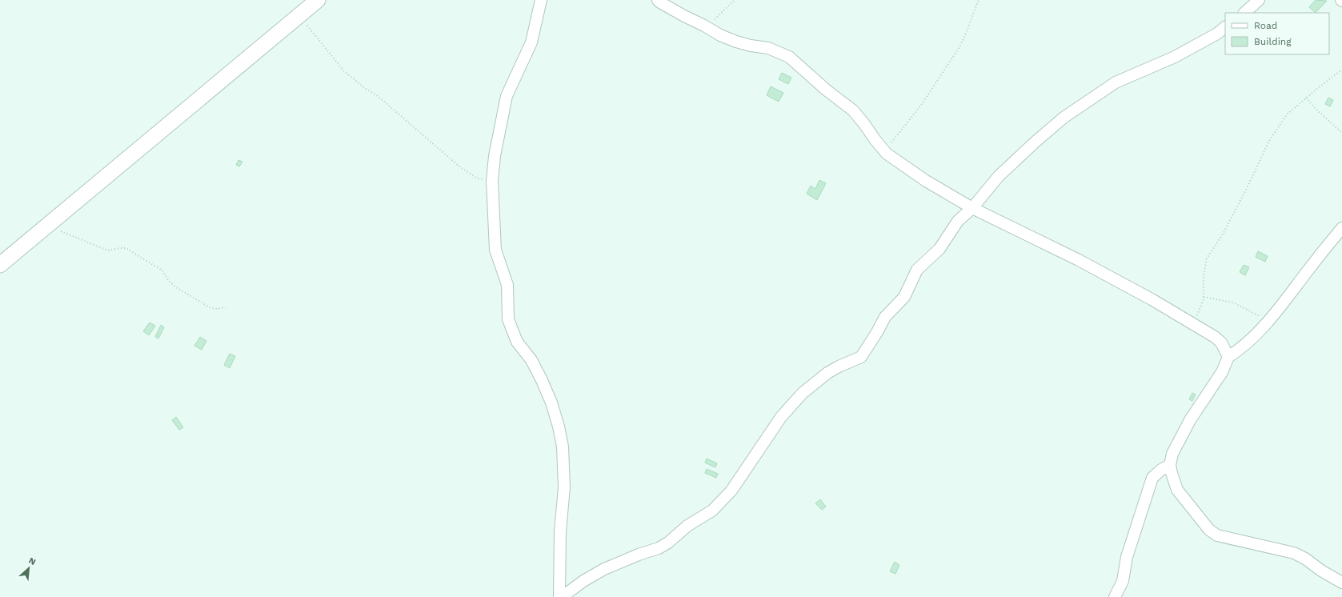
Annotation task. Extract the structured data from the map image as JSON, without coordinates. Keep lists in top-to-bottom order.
{
  "legend": ["Road", "Building"],
  "north": "top right"
}
